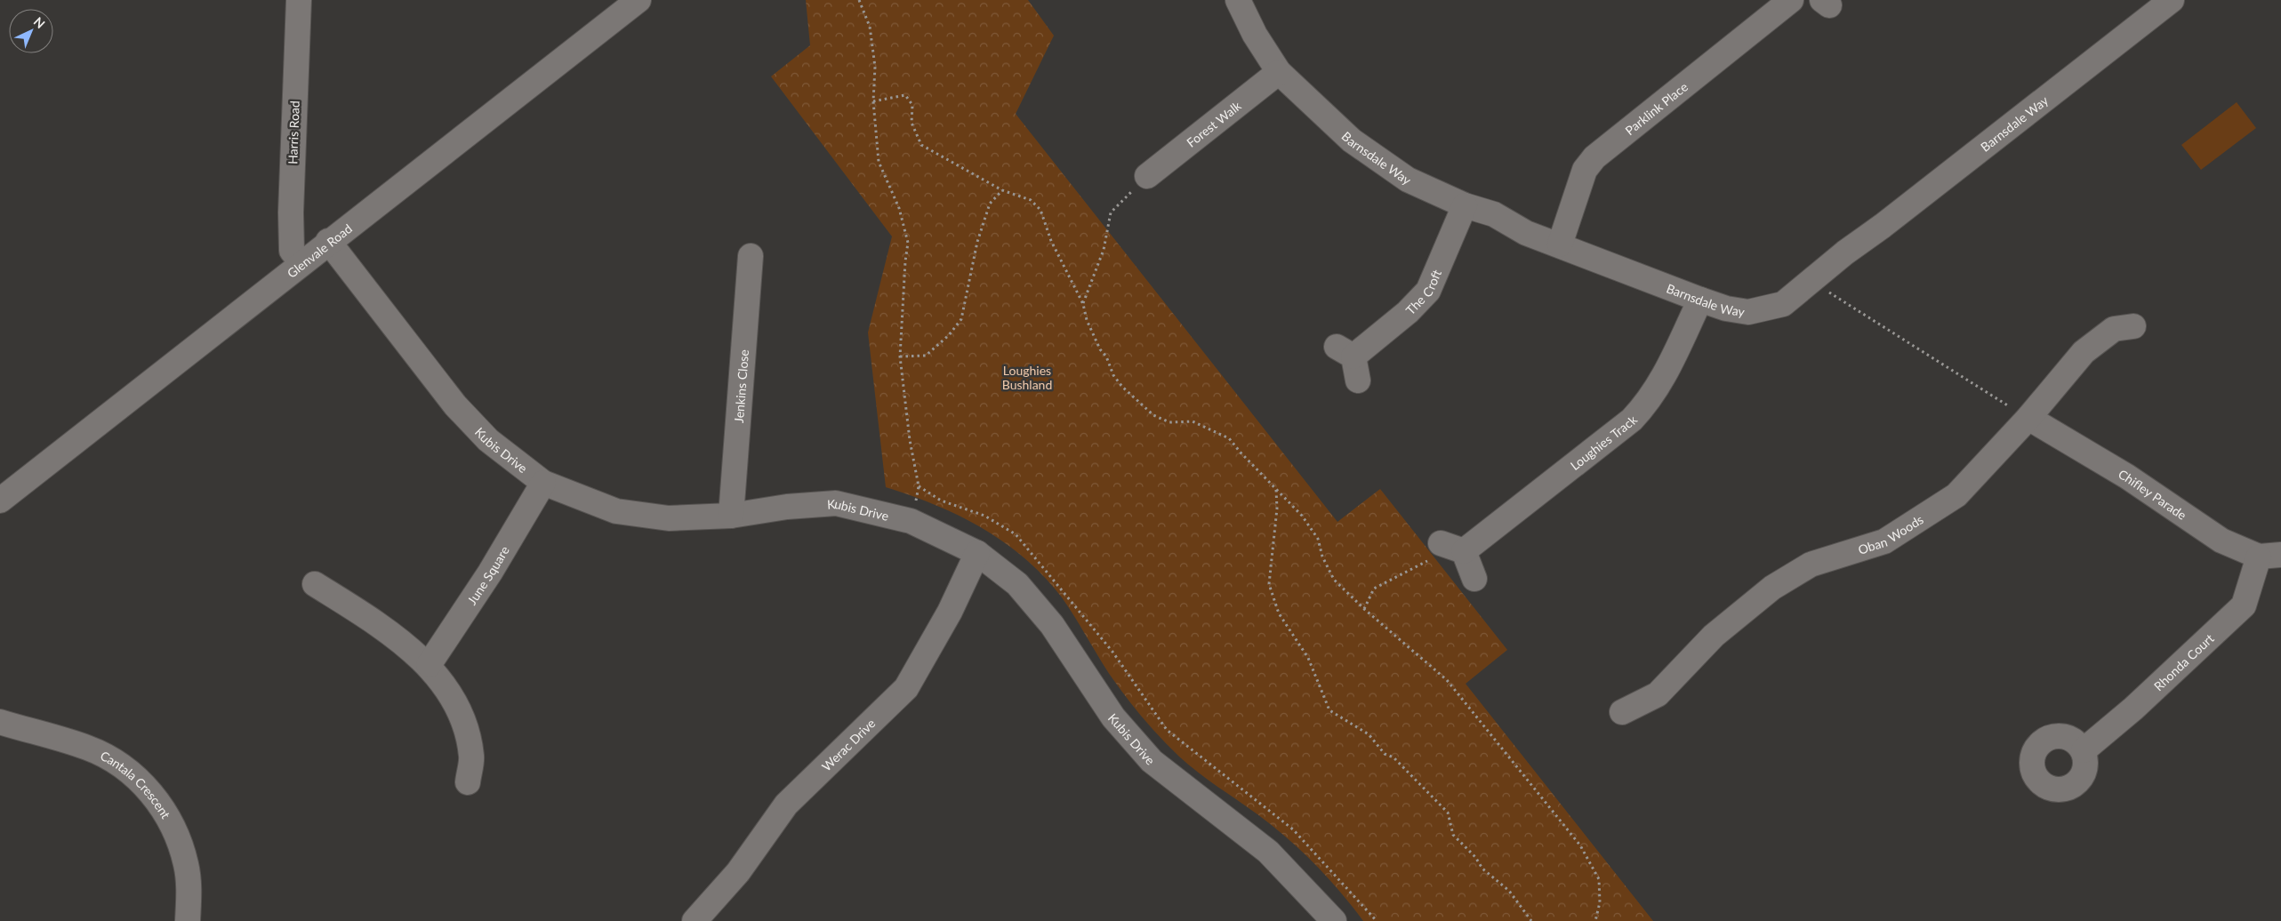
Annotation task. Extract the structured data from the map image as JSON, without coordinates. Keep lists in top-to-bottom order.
{
  "streets": {
    "street": [
      "Parklink Place",
      "Forest Walk",
      "Barnsdale Way",
      "Harris Road",
      "Glenvale Road",
      "The Croft",
      "Jenkins Close",
      "Loughies Track",
      "Kubis Drive",
      "Chifley Parade",
      "Oban Woods",
      "June Square",
      "Rhonda Court",
      "Werac Drive",
      "Cantala Crescent"
    ]
  },
  "crossings": [
    ["Parklink Place", "Barnsdale Way"],
    ["Forest Walk", "Barnsdale Way"],
    ["Barnsdale Way", "The Croft"],
    ["Barnsdale Way", "Loughies Track"],
    ["Harris Road", "Glenvale Road"],
    ["Glenvale Road", "Kubis Drive"],
    ["Jenkins Close", "Kubis Drive"],
    ["Kubis Drive", "June Square"],
    ["Kubis Drive", "Werac Drive"],
    ["Chifley Parade", "Oban Woods"],
    ["Chifley Parade", "Rhonda Court"]
  ],
  "parks": ["Loughies Bushland"],
  "north": "top right"
}
